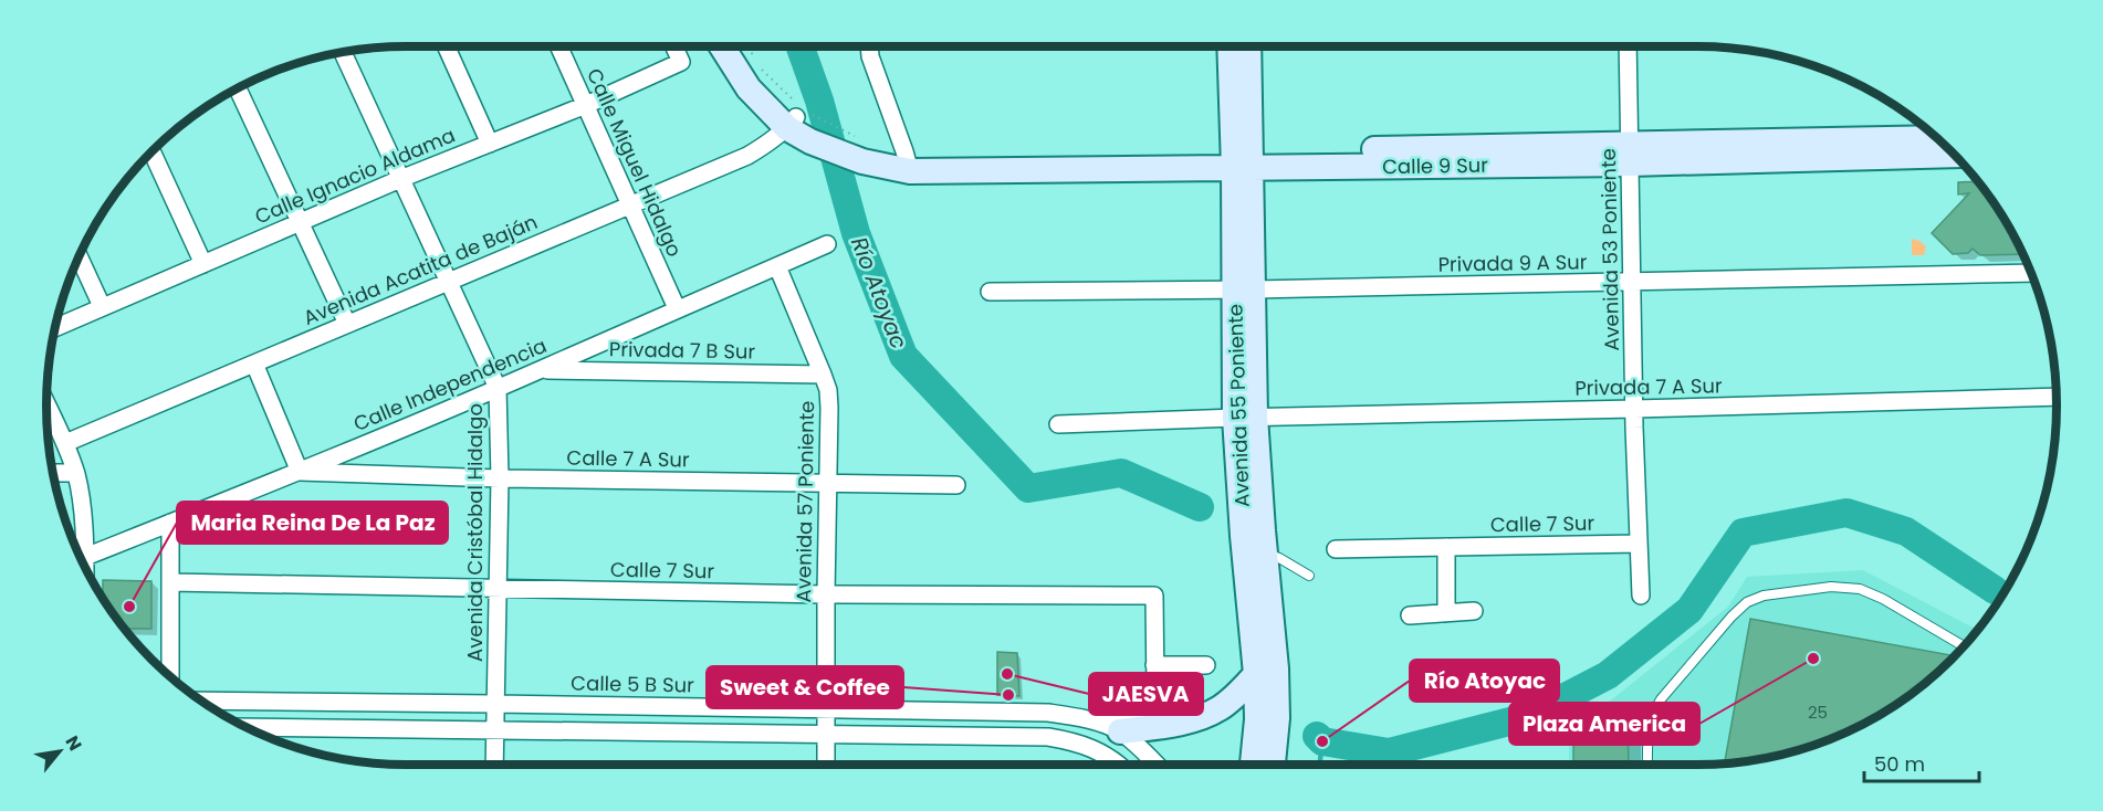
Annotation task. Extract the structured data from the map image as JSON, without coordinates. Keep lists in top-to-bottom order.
{
  "streets": {
    "main road": ["Calle 9 Sur", "Avenida 55 Poniente"],
    "street": [
      "Calle Miguel Hidalgo",
      "Calle Ignacio Aldama",
      "Avenida 53 Poniente",
      "Privada 9 A Sur",
      "Avenida Acatita de Baján",
      "Privada 7 B Sur",
      "Calle Independencia",
      "Privada 7 A Sur",
      "Calle 7 A Sur",
      "Avenida 57 Poniente",
      "Calle 7 Sur",
      "Avenida Cristóbal Hidalgo",
      "Calle 5 B Sur"
    ]
  },
  "crossings": [
    ["Calle Miguel Hidalgo", "Calle Ignacio Aldama"],
    ["Calle Miguel Hidalgo", "Avenida Acatita de Baján"],
    ["Calle Miguel Hidalgo", "Calle Independencia"],
    ["Calle 9 Sur", "Avenida 53 Poniente"],
    ["Calle 9 Sur", "Avenida Acatita de Baján"],
    ["Calle 9 Sur", "Avenida 55 Poniente"],
    ["Calle Ignacio Aldama", "Avenida Cristóbal Hidalgo"],
    ["Avenida 53 Poniente", "Privada 9 A Sur"],
    ["Avenida 53 Poniente", "Privada 7 A Sur"],
    ["Avenida 53 Poniente", "Calle 7 Sur"],
    ["Privada 9 A Sur", "Avenida 55 Poniente"],
    ["Avenida Acatita de Baján", "Avenida Cristóbal Hidalgo"],
    ["Privada 7 B Sur", "Calle Independencia"],
    ["Privada 7 B Sur", "Avenida 57 Poniente"],
    ["Calle Independencia", "Calle 7 A Sur"],
    ["Calle Independencia", "Avenida 57 Poniente"],
    ["Calle Independencia", "Avenida Cristóbal Hidalgo"],
    ["Privada 7 A Sur", "Avenida 55 Poniente"],
    ["Calle 7 A Sur", "Avenida 57 Poniente"],
    ["Calle 7 A Sur", "Avenida Cristóbal Hidalgo"],
    ["Avenida 57 Poniente", "Calle 7 Sur"],
    ["Avenida 57 Poniente", "Calle 5 B Sur"],
    ["Calle 7 Sur", "Avenida Cristóbal Hidalgo"],
    ["Avenida Cristóbal Hidalgo", "Calle 5 B Sur"]
  ],
  "water": ["Río Atoyac"],
  "places": [
    "Maria Reina De La Paz",
    "Plaza America",
    "JAESVA",
    "Sweet & Coffee",
    "Río Atoyac"
  ],
  "house_numbers": ["25"],
  "scale_bar": "50 m",
  "north": "top right"
}
